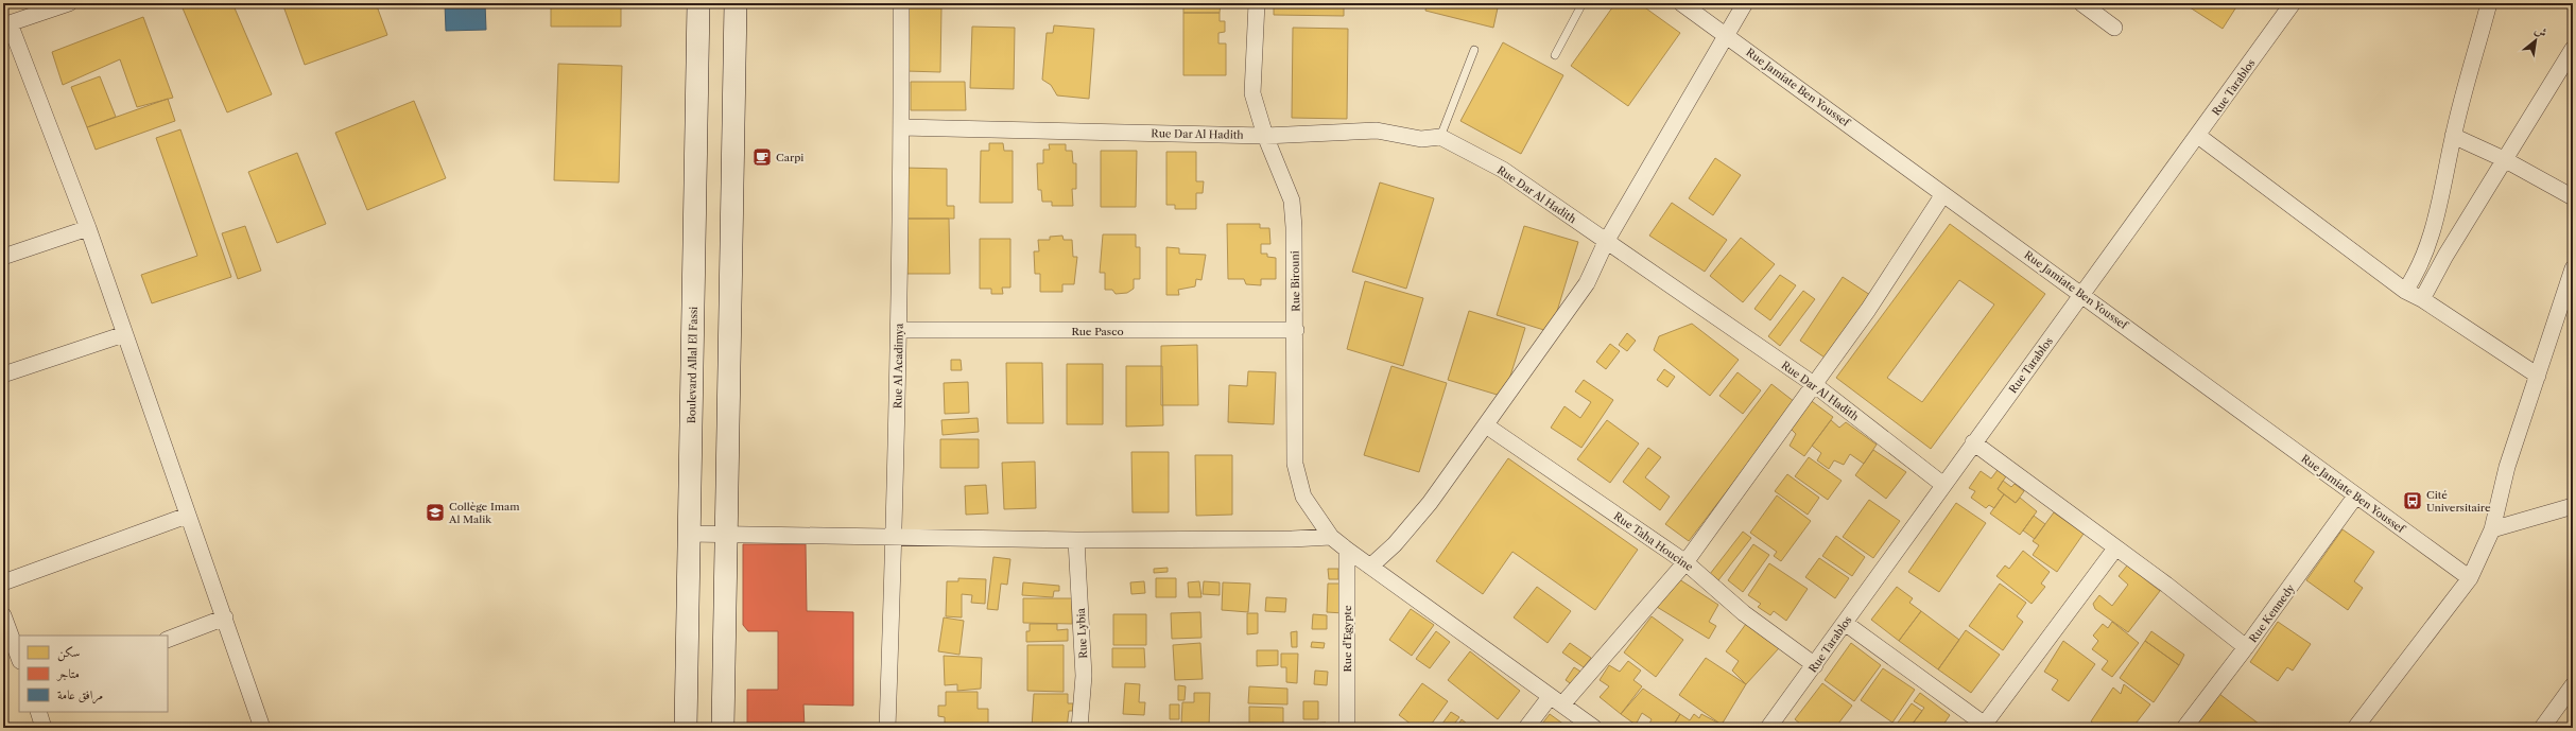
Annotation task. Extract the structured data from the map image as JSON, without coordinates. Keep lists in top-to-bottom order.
{
  "streets": {
    "main road": ["Boulevard Allal El Fassi"],
    "street": [
      "Rue Jamiate Ben Youssef",
      "Rue Tarablos",
      "Rue Dar Al Hadith",
      "Rue Birouni",
      "Rue Pasco",
      "Rue Al Acadimya",
      "Rue Taha Houcine",
      "Rue Kennedy",
      "Rue Lybia",
      "Rue d'Egypte"
    ]
  },
  "crossings": [
    ["Rue Jamiate Ben Youssef", "Rue Tarablos"],
    ["Rue Jamiate Ben Youssef", "Rue Kennedy"],
    ["Rue Tarablos", "Rue Dar Al Hadith"],
    ["Rue Tarablos", "Rue Taha Houcine"],
    ["Rue Dar Al Hadith", "Rue Birouni"],
    ["Rue Dar Al Hadith", "Rue Al Acadimya"],
    ["Rue Birouni", "Rue Pasco"],
    ["Rue Birouni", "Rue d'Egypte"],
    ["Rue Pasco", "Rue Al Acadimya"]
  ],
  "places": {
    "cafe": ["Carpi"],
    "bus stop": ["Cité Universitaire"],
    "school or university": ["Collège Imam Al Malik"]
  },
  "legend": ["سكن", "متاجر", "مرافق عامة"],
  "north": "top right"
}
